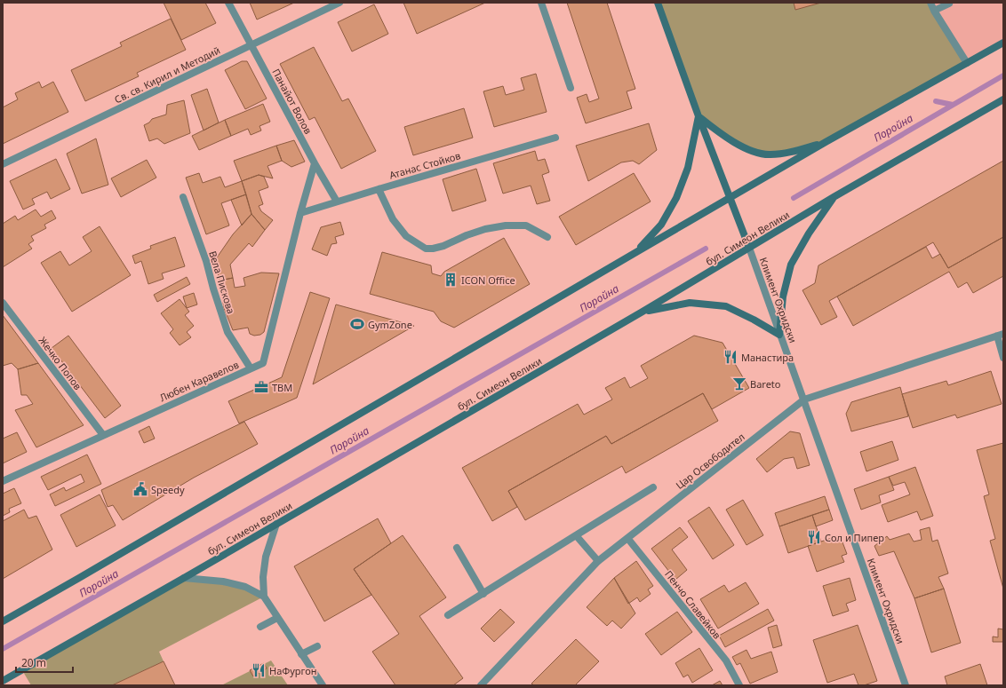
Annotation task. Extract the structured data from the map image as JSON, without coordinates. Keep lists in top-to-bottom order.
{
  "streets": {
    "main road": ["бул. Симеон Велики", "Климент Охридски"],
    "street": [
      "Св. св. Кирил и Методий",
      "Панайот Волов",
      "Атанас Стойков",
      "Вела Пискова",
      "Жечко Попов",
      "Любен Каравелов",
      "Цар Освободител",
      "Пенчо Славейков"
    ]
  },
  "crossings": [
    ["Св. св. Кирил и Методий", "Панайот Волов"],
    ["Панайот Волов", "Атанас Стойков"],
    ["Атанас Стойков", "Любен Каравелов"],
    ["бул. Симеон Велики", "Климент Охридски"],
    ["Вела Пискова", "Любен Каравелов"],
    ["Климент Охридски", "Цар Освободител"],
    ["Жечко Попов", "Любен Каравелов"],
    ["Цар Освободител", "Пенчо Славейков"]
  ],
  "water": ["Поройна"],
  "places": {
    "building": ["ICON Office"],
    "sports": ["GymZone"],
    "restaurant": ["Манастира", "Сол и Пипер", "НаФургон"],
    "bar": ["Bareto"],
    "office": ["ТВМ"],
    "public building": ["Speedy"]
  },
  "scale_bar": "20 m"
}
